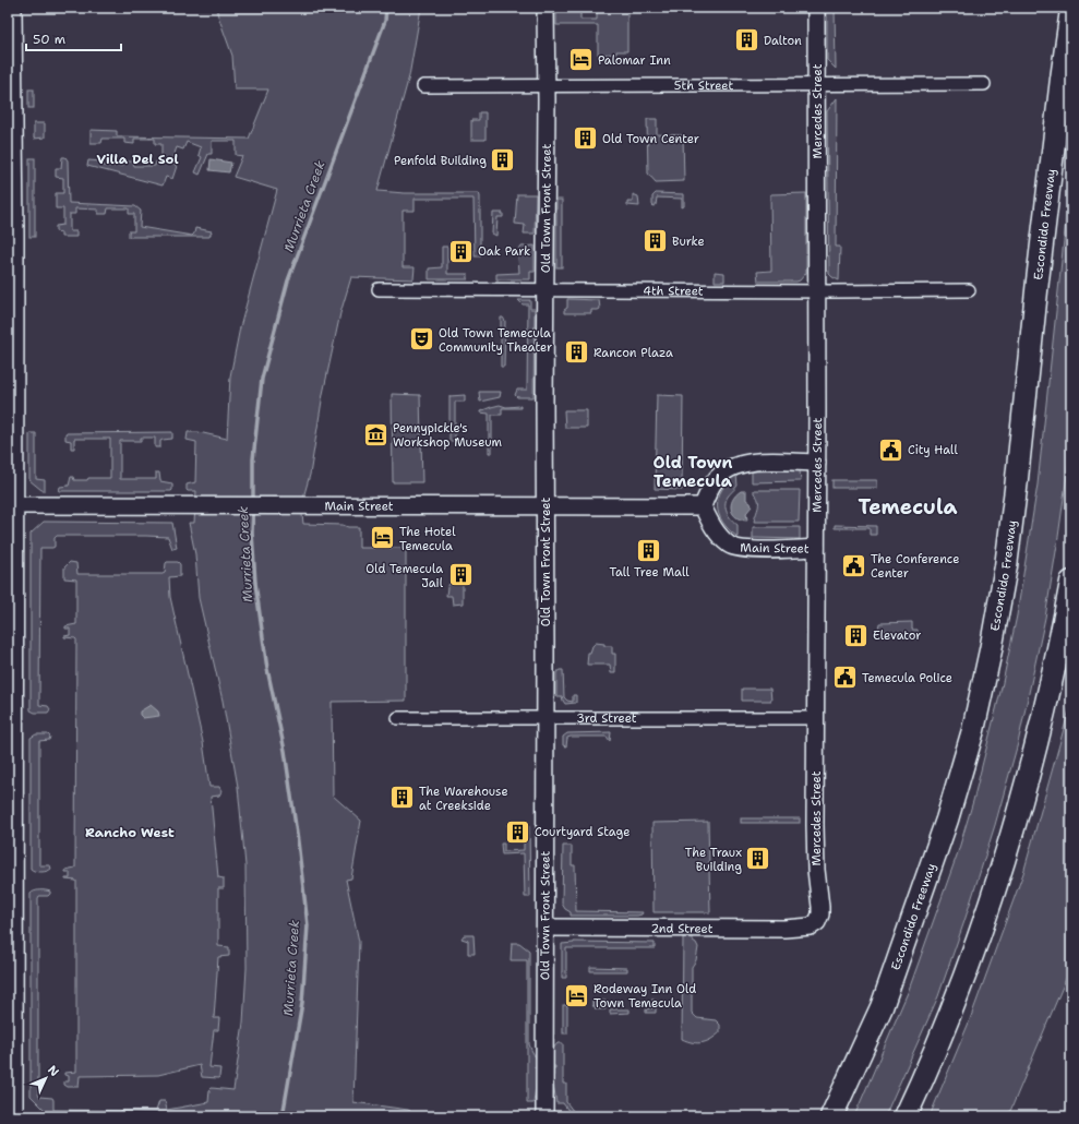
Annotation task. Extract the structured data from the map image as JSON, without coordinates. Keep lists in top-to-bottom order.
{
  "streets": {
    "highway": ["Escondido Freeway"],
    "street": [
      "5th Street",
      "Mercedes Street",
      "Old Town Front Street",
      "4th Street",
      "Main Street",
      "3rd Street",
      "2nd Street"
    ]
  },
  "crossings": [
    ["5th Street", "Mercedes Street"],
    ["5th Street", "Old Town Front Street"],
    ["Mercedes Street", "4th Street"],
    ["Mercedes Street", "Main Street"],
    ["Mercedes Street", "3rd Street"],
    ["Mercedes Street", "2nd Street"],
    ["Old Town Front Street", "4th Street"],
    ["Old Town Front Street", "Main Street"],
    ["Old Town Front Street", "3rd Street"],
    ["Old Town Front Street", "2nd Street"]
  ],
  "districts": [
    "Villa Del Sol",
    "Old Town Temecula",
    "Temecula",
    "Rancho West"
  ],
  "water": ["Murrieta Creek"],
  "places": {
    "building": [
      "Dalton",
      "Old Town Center",
      "Penfold Building",
      "Burke",
      "Oak Park",
      "Rancon Plaza",
      "Tall Tree Mall",
      "Old Temecula Jail",
      "Elevator",
      "The Warehouse at Creekside",
      "Courtyard Stage",
      "The Traux Building"
    ],
    "hotel": ["Palomar Inn", "The Hotel Temecula", "Rodeway Inn Old Town Temecula"],
    "theatre": ["Old Town Temecula Community Theater"],
    "museum": ["Pennypickle's Workshop Museum"],
    "public building": ["City Hall", "The Conference Center", "Temecula Police"]
  },
  "scale_bar": "50 m",
  "north": "top right"
}
